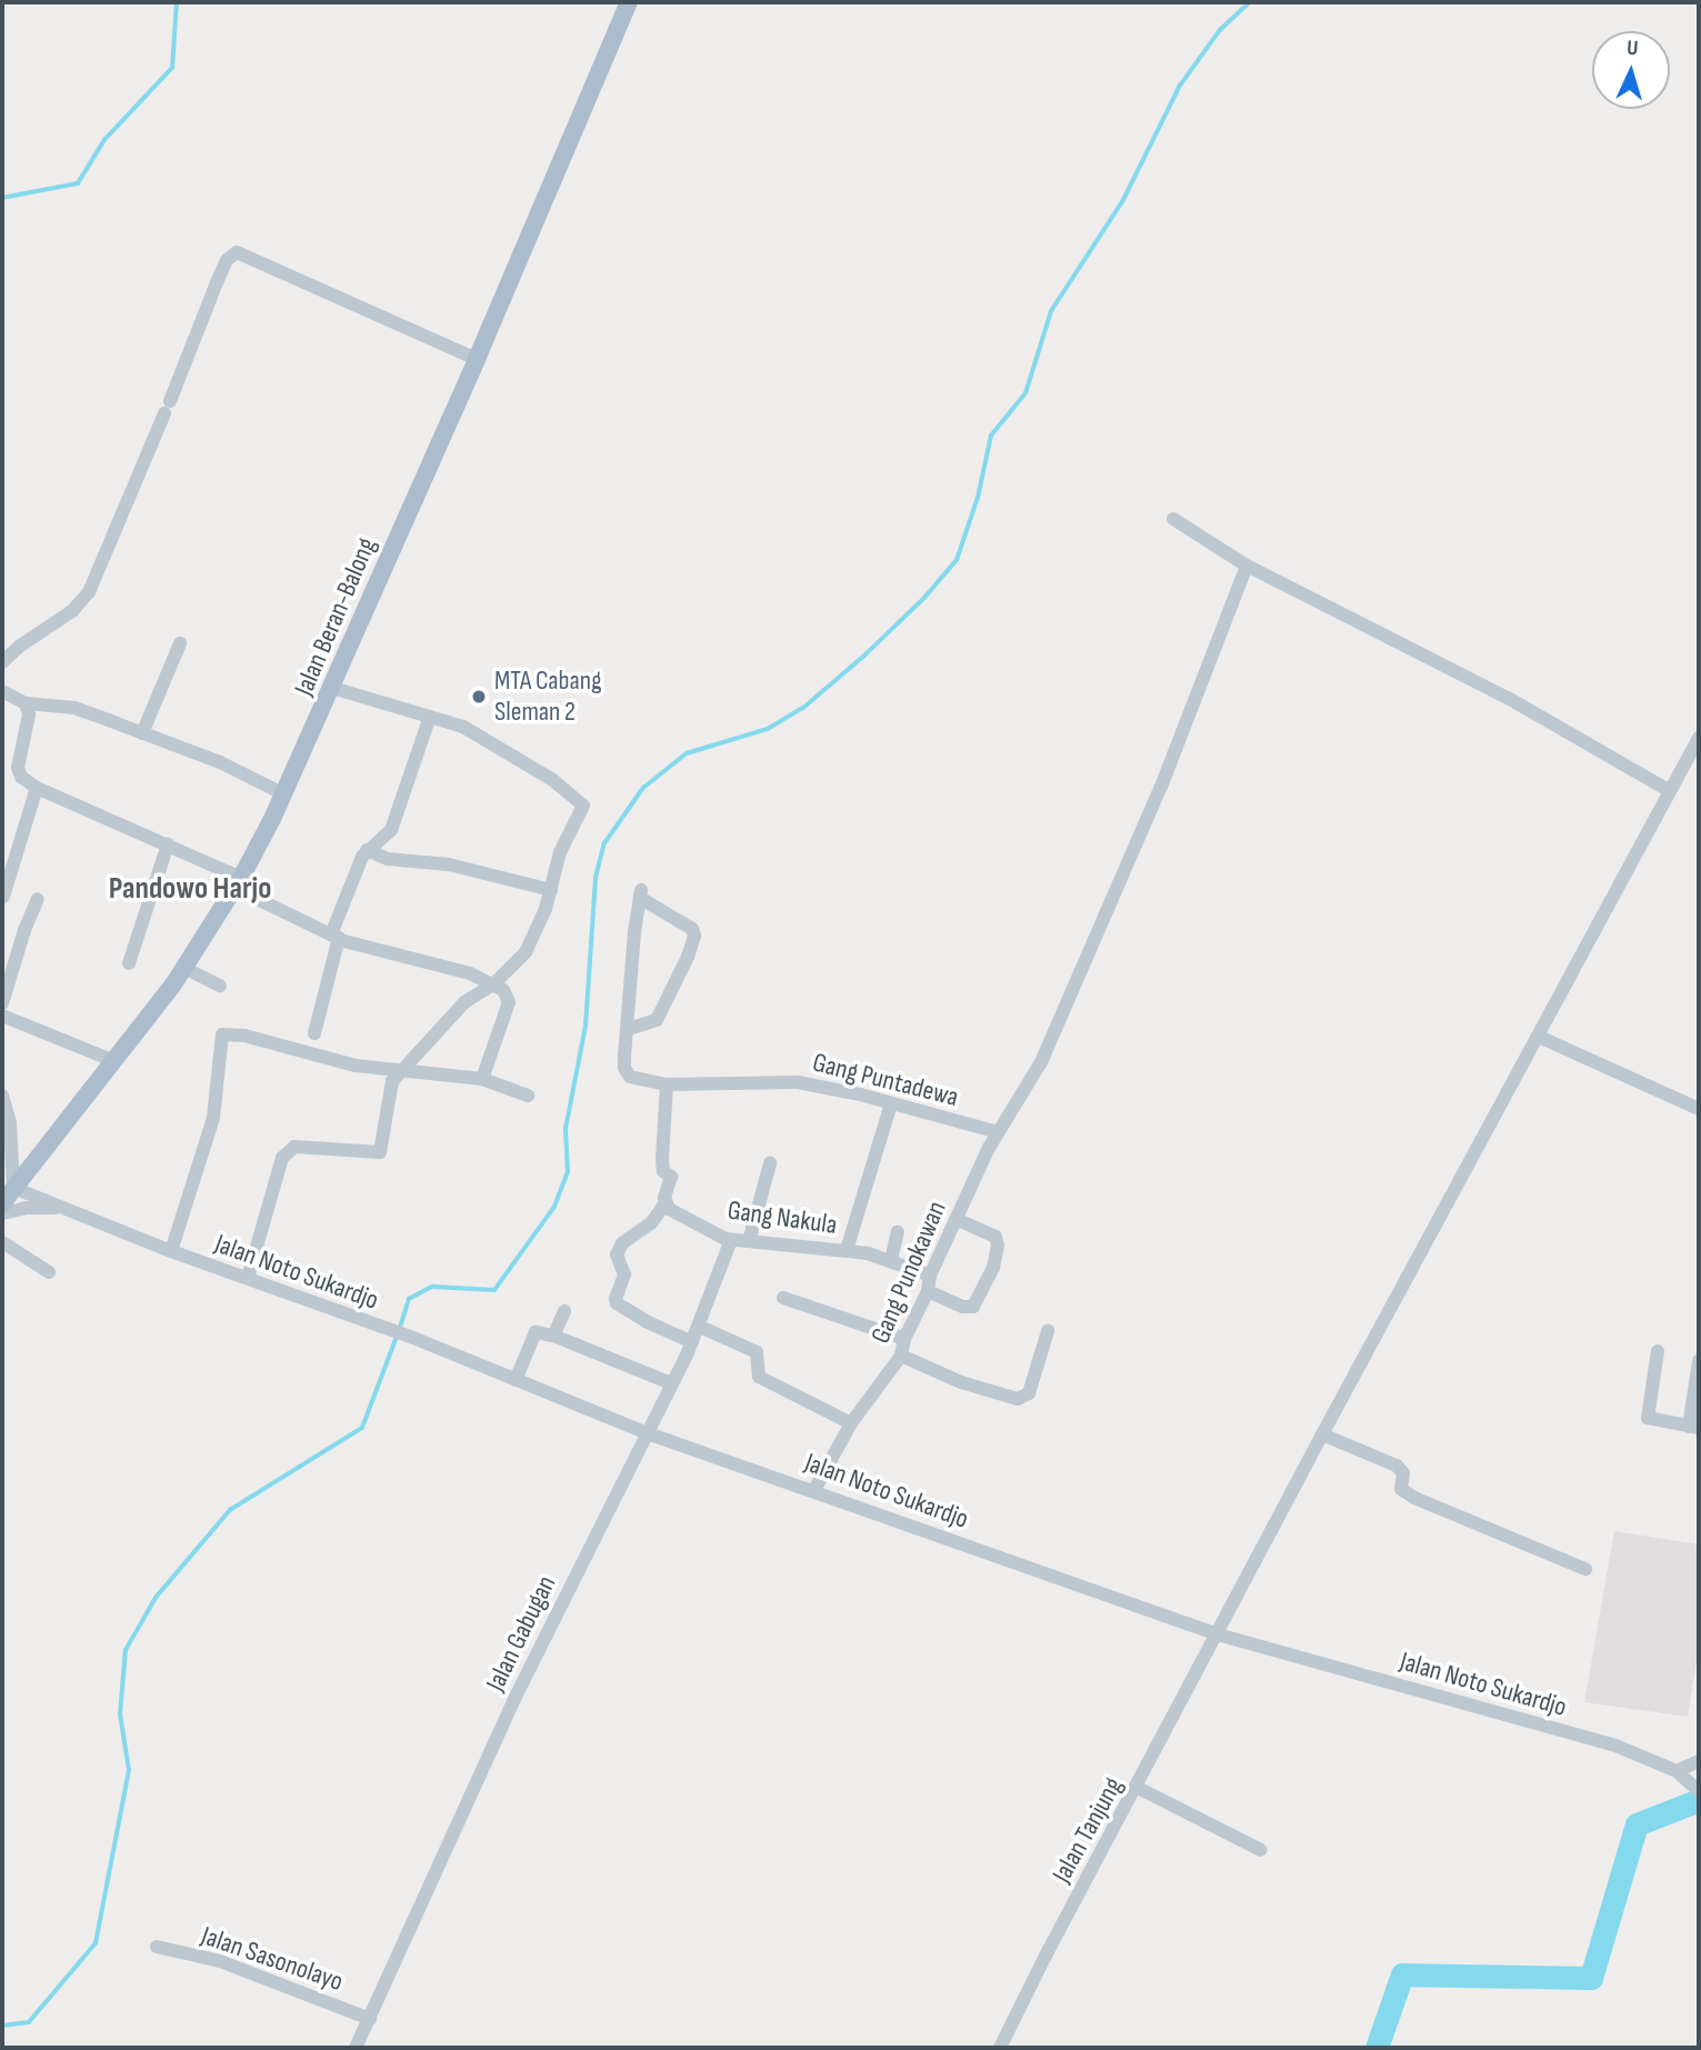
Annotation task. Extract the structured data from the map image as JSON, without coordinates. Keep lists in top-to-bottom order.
{
  "streets": {
    "main road": ["Jalan Beran-Balong"],
    "street": [
      "Gang Puntadewa",
      "Gang Nakula",
      "Jalan Noto Sukardjo",
      "Gang Punokawan",
      "Jalan Gabugan",
      "Jalan Tanjung",
      "Jalan Sasonolayo"
    ]
  },
  "crossings": [
    ["Jalan Beran-Balong", "Jalan Noto Sukardjo"],
    ["Gang Puntadewa", "Gang Punokawan"],
    ["Gang Nakula", "Gang Punokawan"],
    ["Gang Nakula", "Jalan Gabugan"],
    ["Jalan Noto Sukardjo", "Gang Punokawan"],
    ["Jalan Noto Sukardjo", "Jalan Gabugan"],
    ["Jalan Noto Sukardjo", "Jalan Tanjung"],
    ["Jalan Gabugan", "Jalan Sasonolayo"]
  ],
  "districts": ["Pandowo Harjo"],
  "places": ["MTA Cabang Sleman 2"],
  "north": "top"
}
